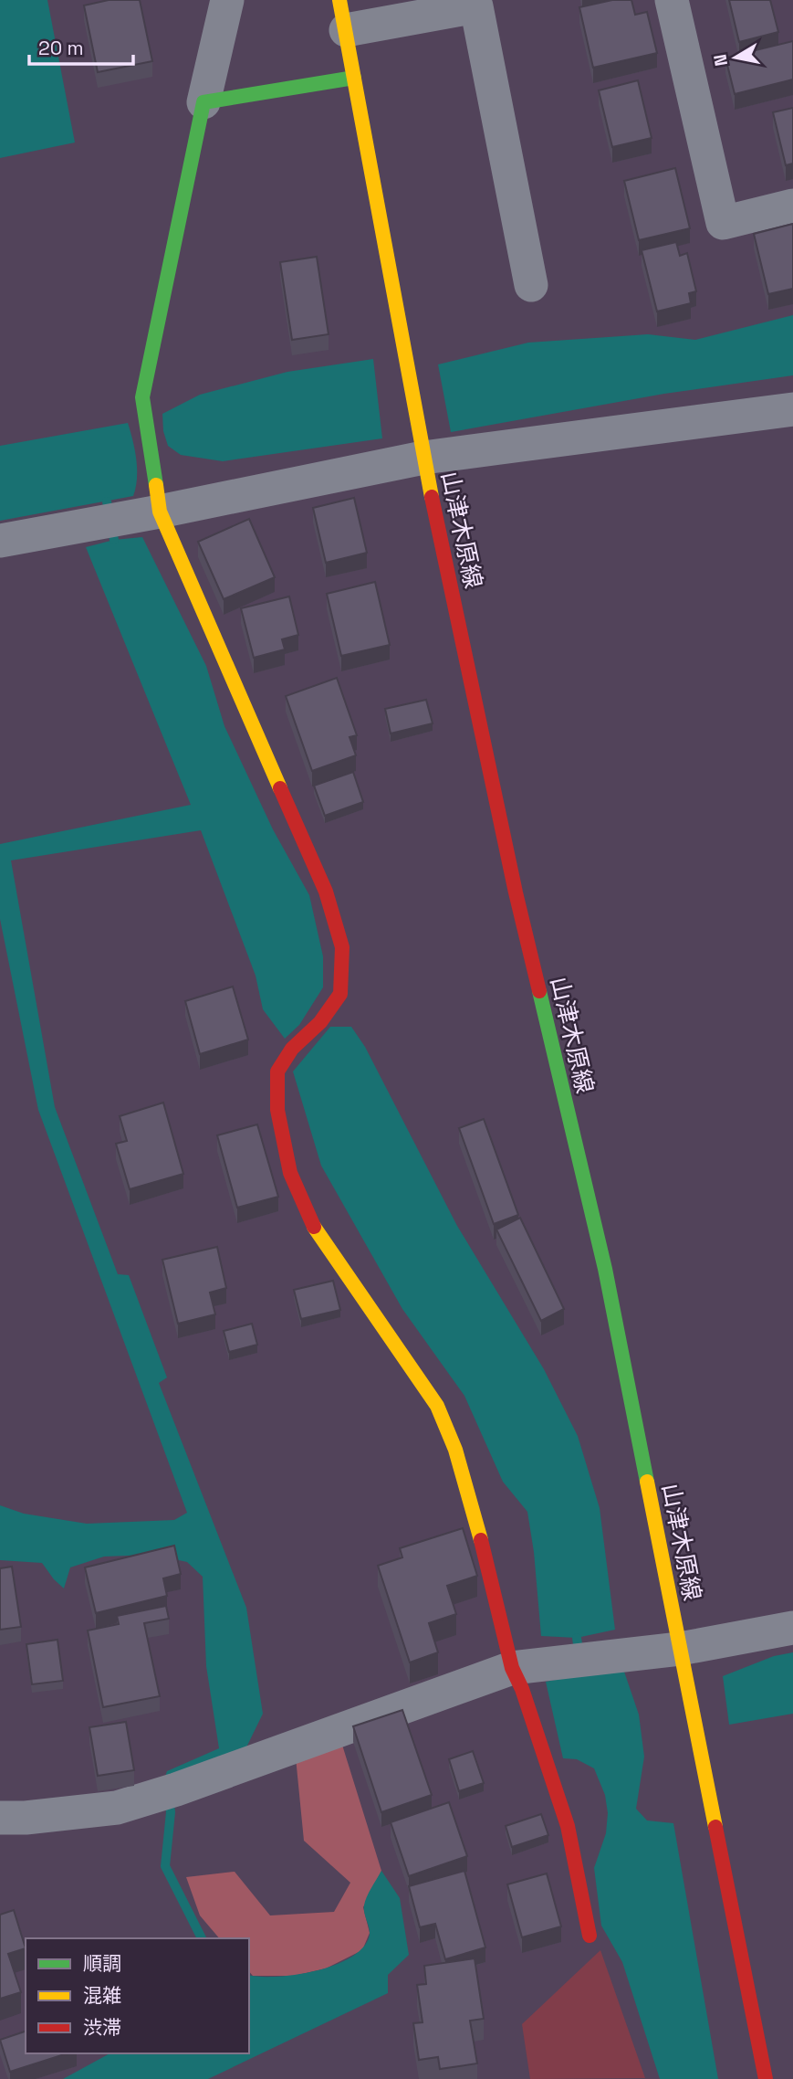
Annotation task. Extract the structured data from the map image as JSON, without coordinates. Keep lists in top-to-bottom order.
{
  "streets": {
    "street": ["山津木原線"]
  },
  "legend": ["順調", "混雑", "渋滞"],
  "scale_bar": "20 m",
  "north": "left"
}
